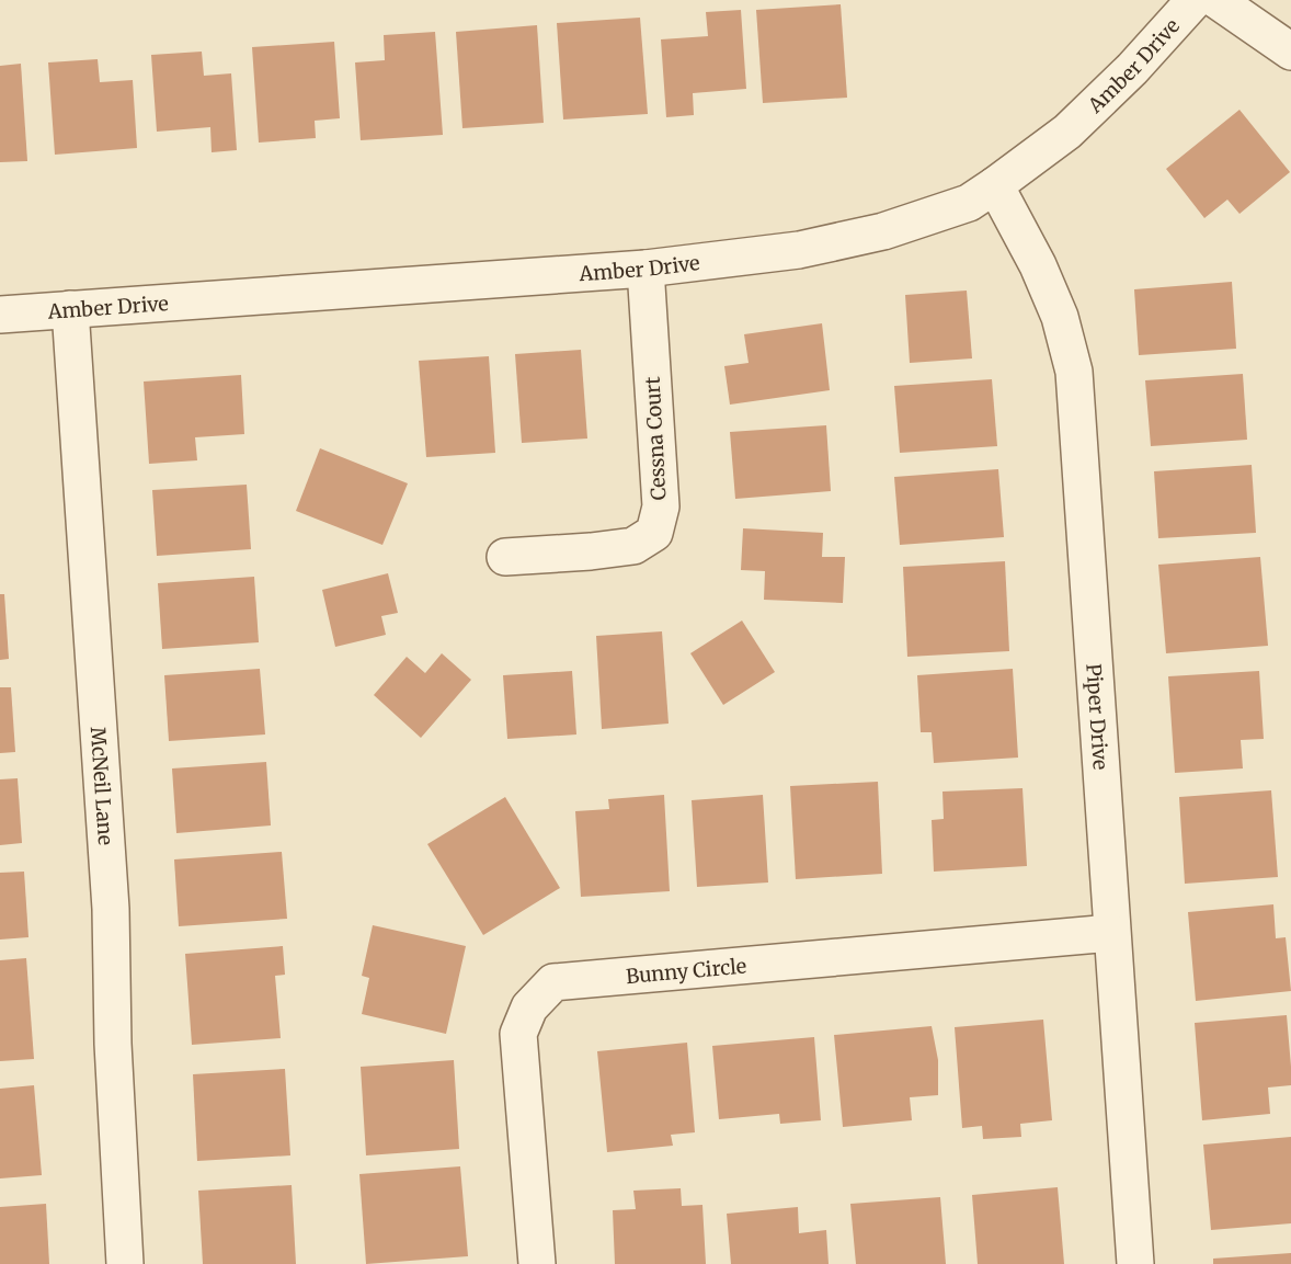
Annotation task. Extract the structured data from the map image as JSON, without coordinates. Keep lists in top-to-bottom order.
{
  "streets": {
    "street": [
      "Amber Drive",
      "Cessna Court",
      "Piper Drive",
      "McNeil Lane",
      "Bunny Circle"
    ]
  },
  "crossings": [
    ["Amber Drive", "Cessna Court"],
    ["Amber Drive", "Piper Drive"],
    ["Amber Drive", "McNeil Lane"],
    ["Piper Drive", "Bunny Circle"]
  ]
}
